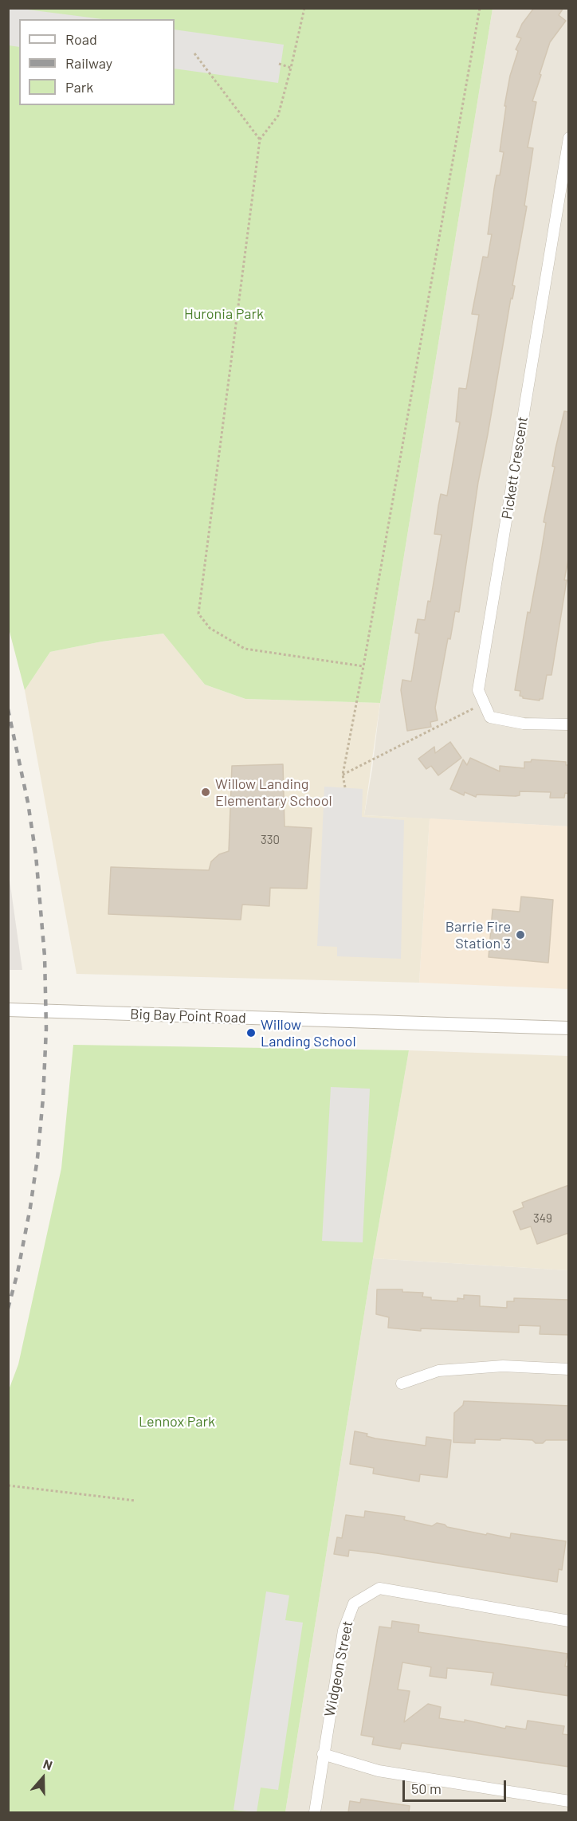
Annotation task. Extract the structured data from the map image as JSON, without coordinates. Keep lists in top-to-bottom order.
{
  "streets": {
    "street": ["Pickett Crescent", "Big Bay Point Road", "Widgeon Street"]
  },
  "parks": ["Huronia Park", "Lennox Park"],
  "places": ["Willow Landing Elementary School", "Barrie Fire Station 3", "Willow Landing School"],
  "house_numbers": ["330", "349"],
  "legend": ["Road", "Railway", "Park"],
  "scale_bar": "50 m",
  "north": "top"
}
